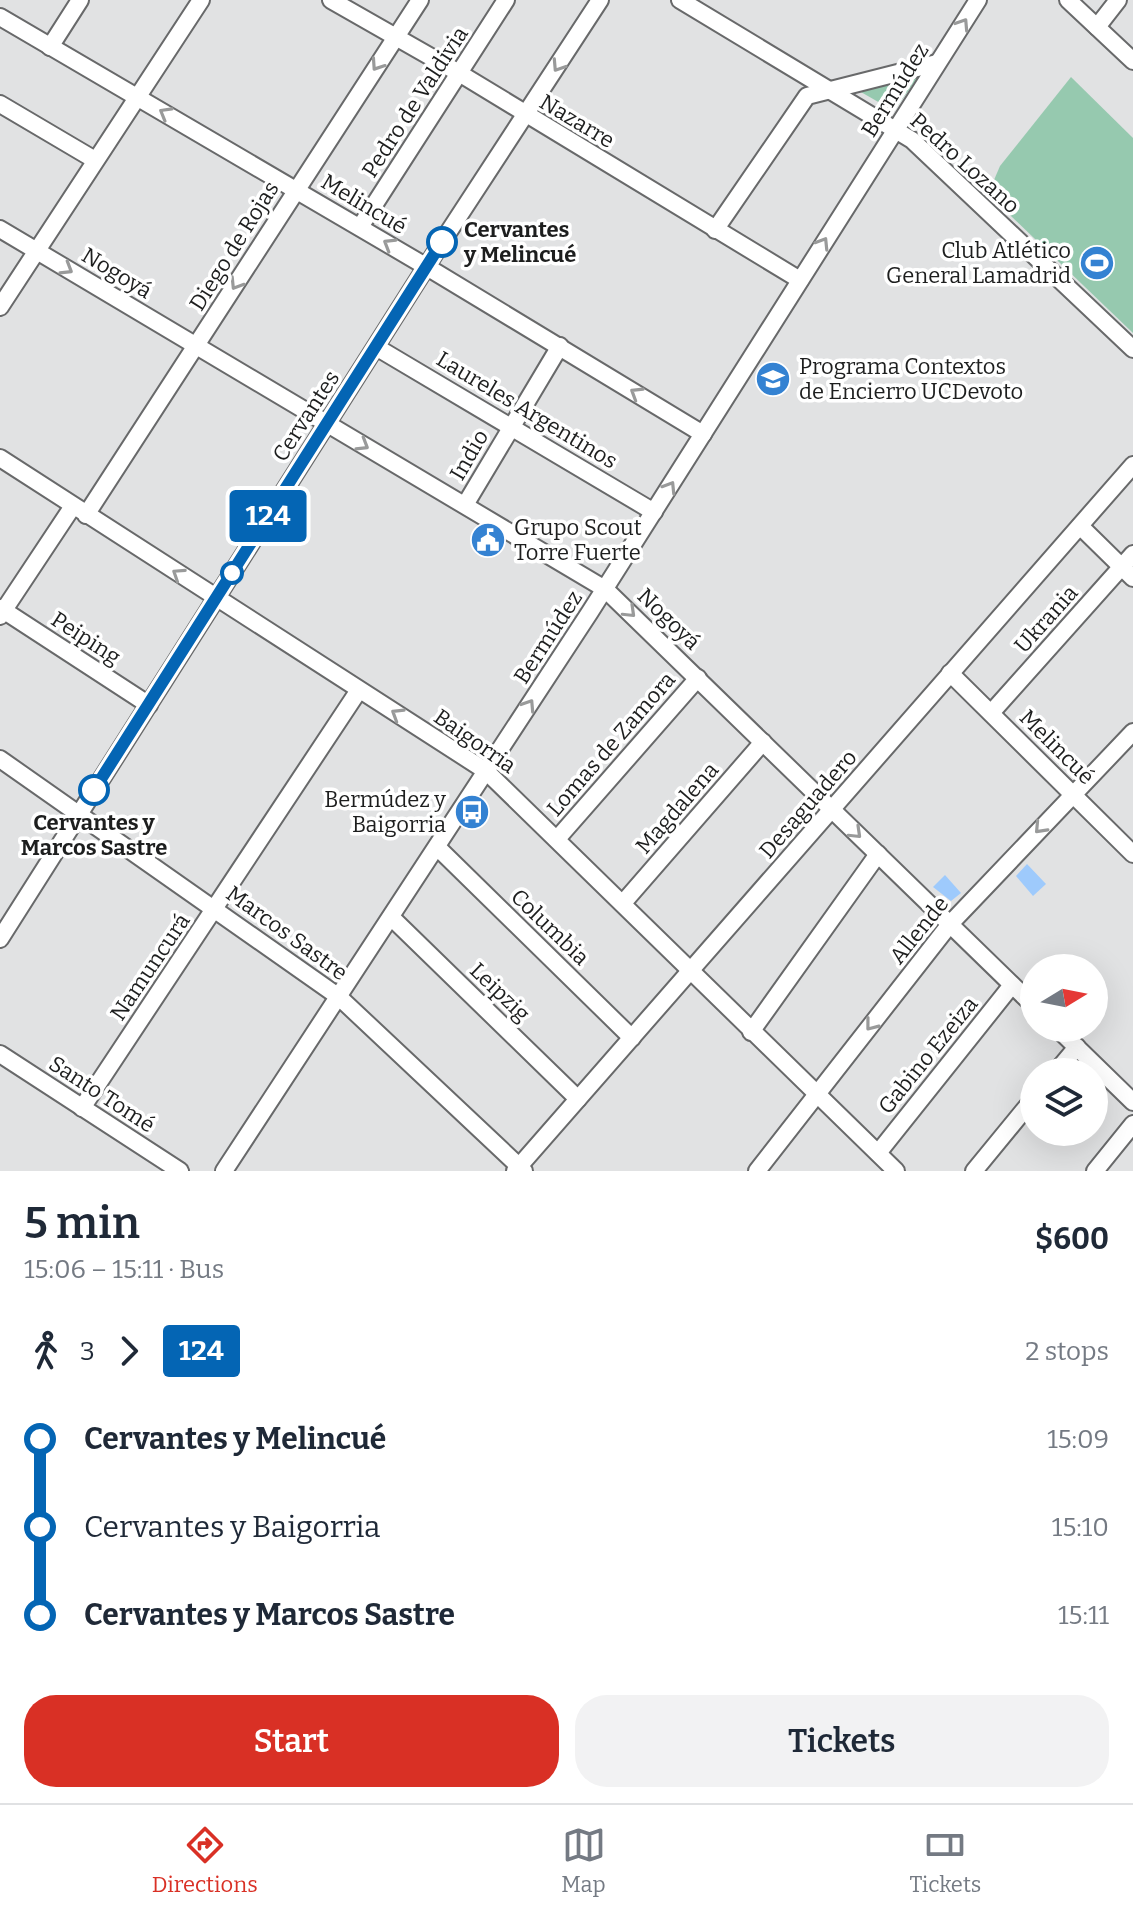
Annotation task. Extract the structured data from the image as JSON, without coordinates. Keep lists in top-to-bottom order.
{
  "streets": {
    "street": [
      "Bermúdez",
      "Pedro de Valdivia",
      "Nazarre",
      "Pedro Lozano",
      "Melincué",
      "Diego de Rojas",
      "Nogoyá",
      "Laureles Argentinos",
      "Cervantes",
      "Indio",
      "Ukrania",
      "Peiping",
      "Baigorria",
      "Lomas de Zamora",
      "Desaguadero",
      "Magdalena",
      "Columbia",
      "Allende",
      "Marcos Sastre",
      "Namuncurá",
      "Leipzig",
      "Gabino Ezeiza",
      "Santo Tomé"
    ]
  },
  "crossings": [
    ["Bermúdez", "Nazarre"],
    ["Bermúdez", "Pedro Lozano"],
    ["Bermúdez", "Melincué"],
    ["Bermúdez", "Nogoyá"],
    ["Bermúdez", "Laureles Argentinos"],
    ["Bermúdez", "Baigorria"],
    ["Bermúdez", "Columbia"],
    ["Bermúdez", "Marcos Sastre"],
    ["Bermúdez", "Leipzig"],
    ["Pedro de Valdivia", "Nazarre"],
    ["Pedro de Valdivia", "Melincué"],
    ["Nazarre", "Diego de Rojas"],
    ["Nazarre", "Cervantes"],
    ["Melincué", "Diego de Rojas"],
    ["Melincué", "Cervantes"],
    ["Melincué", "Indio"],
    ["Melincué", "Ukrania"],
    ["Melincué", "Desaguadero"],
    ["Melincué", "Allende"],
    ["Diego de Rojas", "Nogoyá"],
    ["Diego de Rojas", "Peiping"],
    ["Diego de Rojas", "Baigorria"],
    ["Nogoyá", "Cervantes"],
    ["Nogoyá", "Indio"],
    ["Nogoyá", "Lomas de Zamora"],
    ["Nogoyá", "Desaguadero"],
    ["Nogoyá", "Magdalena"],
    ["Nogoyá", "Allende"],
    ["Nogoyá", "Gabino Ezeiza"],
    ["Laureles Argentinos", "Cervantes"],
    ["Laureles Argentinos", "Indio"],
    ["Cervantes", "Peiping"],
    ["Cervantes", "Baigorria"],
    ["Cervantes", "Marcos Sastre"],
    ["Baigorria", "Lomas de Zamora"],
    ["Baigorria", "Desaguadero"],
    ["Baigorria", "Magdalena"],
    ["Baigorria", "Allende"],
    ["Baigorria", "Namuncurá"],
    ["Baigorria", "Gabino Ezeiza"],
    ["Desaguadero", "Columbia"],
    ["Desaguadero", "Marcos Sastre"],
    ["Desaguadero", "Leipzig"],
    ["Marcos Sastre", "Namuncurá"],
    ["Namuncurá", "Santo Tomé"]
  ],
  "one_way": ["Melincué", "Diego de Rojas", "Nogoyá"],
  "places": {
    "other": ["Cervantes y Melincué", "Cervantes y Marcos Sastre"],
    "sports": ["Club Atlético General Lamadrid"],
    "school or university": ["Programa Contextos de Encierro UCDevoto"],
    "public building": ["Grupo Scout Torre Fuerte"],
    "bus stop": ["Bermúdez y Baigorria"]
  },
  "lines": ["bus line 124"],
  "north": "right",
  "page": {
    "on_map": "124",
    "heading": ["5 min", "15:06 – 15:11 · Bus", "$600"],
    "legs": ["3", "124", "2 stops"],
    "list": [
      {
        "name": "Cervantes y Melincué",
        "value": "15:09"
      },
      {
        "name": "Cervantes y Baigorria",
        "value": "15:10"
      },
      {
        "name": "Cervantes y Marcos Sastre",
        "value": "15:11"
      }
    ],
    "buttons": ["Start", "Tickets"],
    "tabs": ["Directions", "Map", "Tickets"]
  }
}
